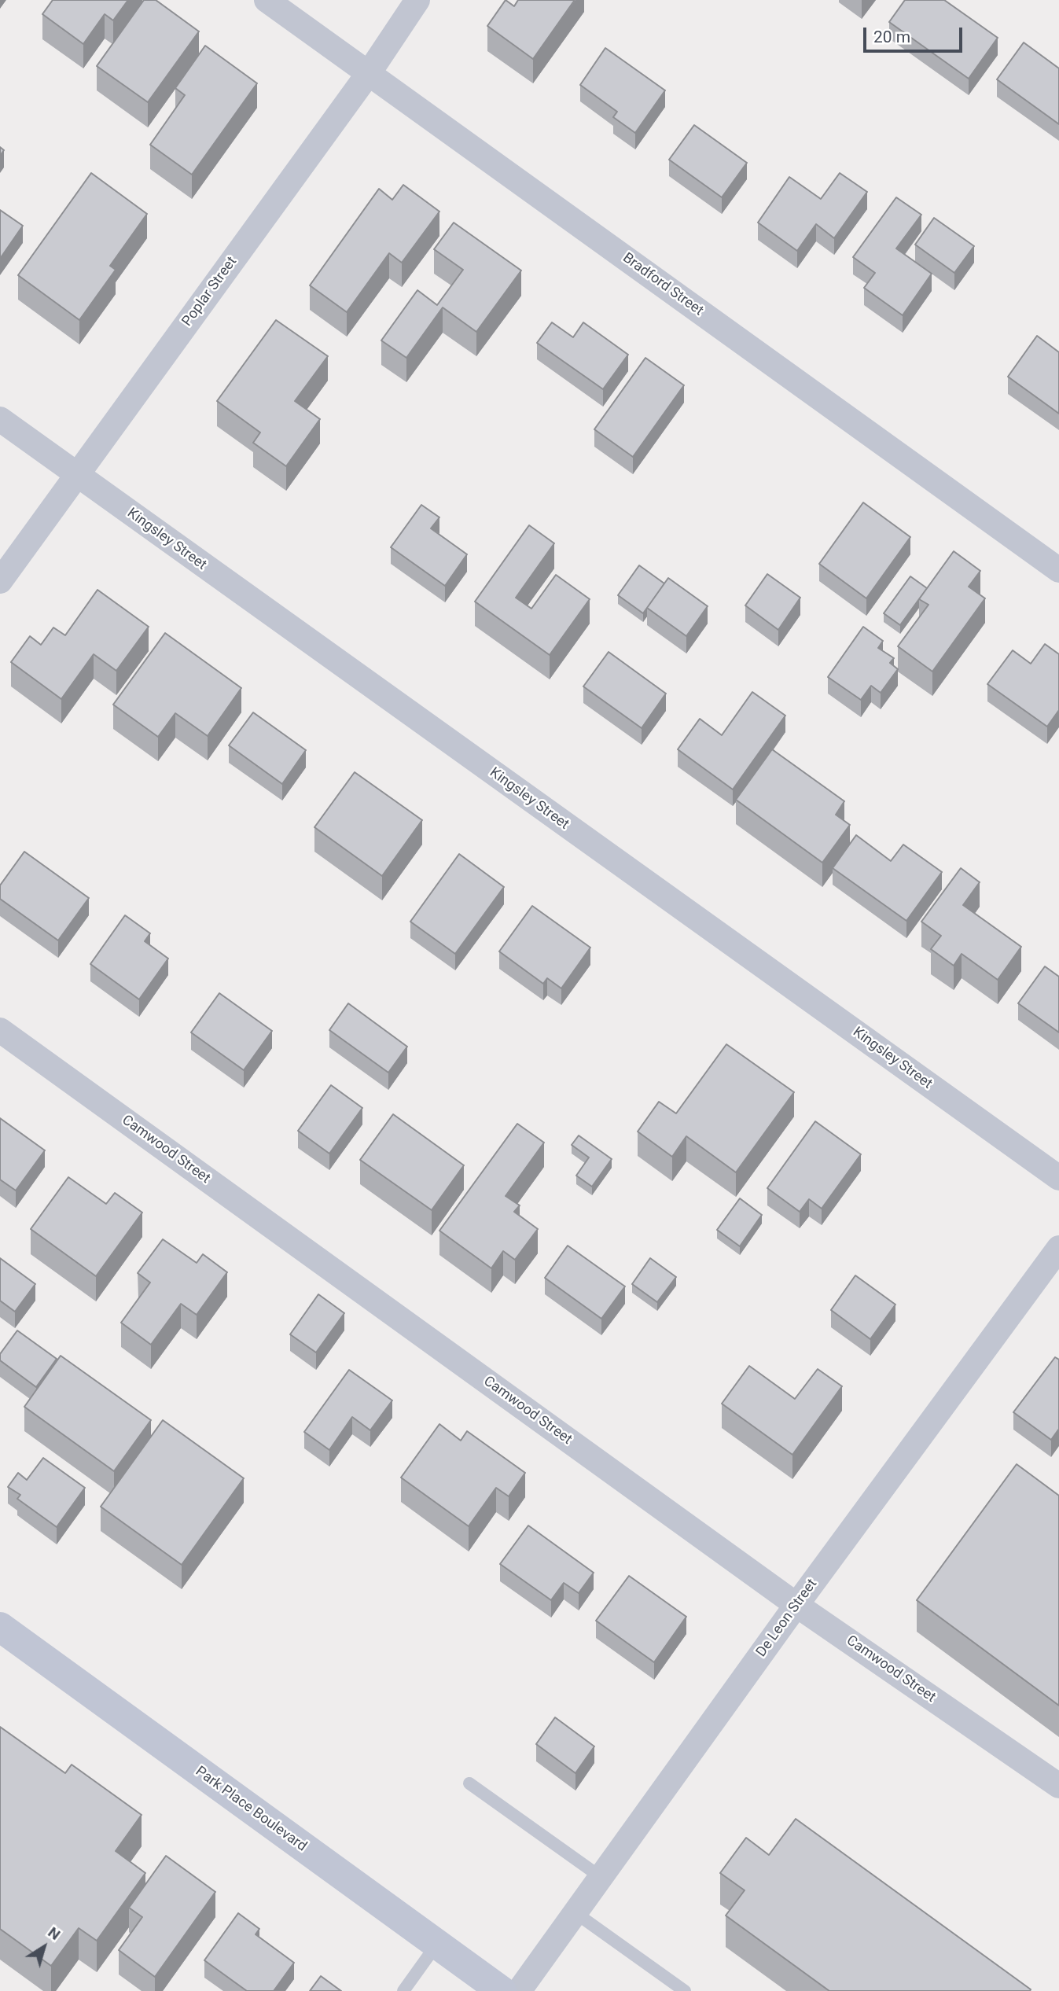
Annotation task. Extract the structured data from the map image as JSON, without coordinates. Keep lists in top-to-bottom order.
{
  "streets": {
    "main road": ["Park Place Boulevard"],
    "street": [
      "Bradford Street",
      "Poplar Street",
      "Kingsley Street",
      "Camwood Street",
      "De Leon Street"
    ]
  },
  "crossings": [
    ["Bradford Street", "Poplar Street"],
    ["Poplar Street", "Kingsley Street"],
    ["Camwood Street", "De Leon Street"]
  ],
  "scale_bar": "20 m",
  "north": "top right"
}
